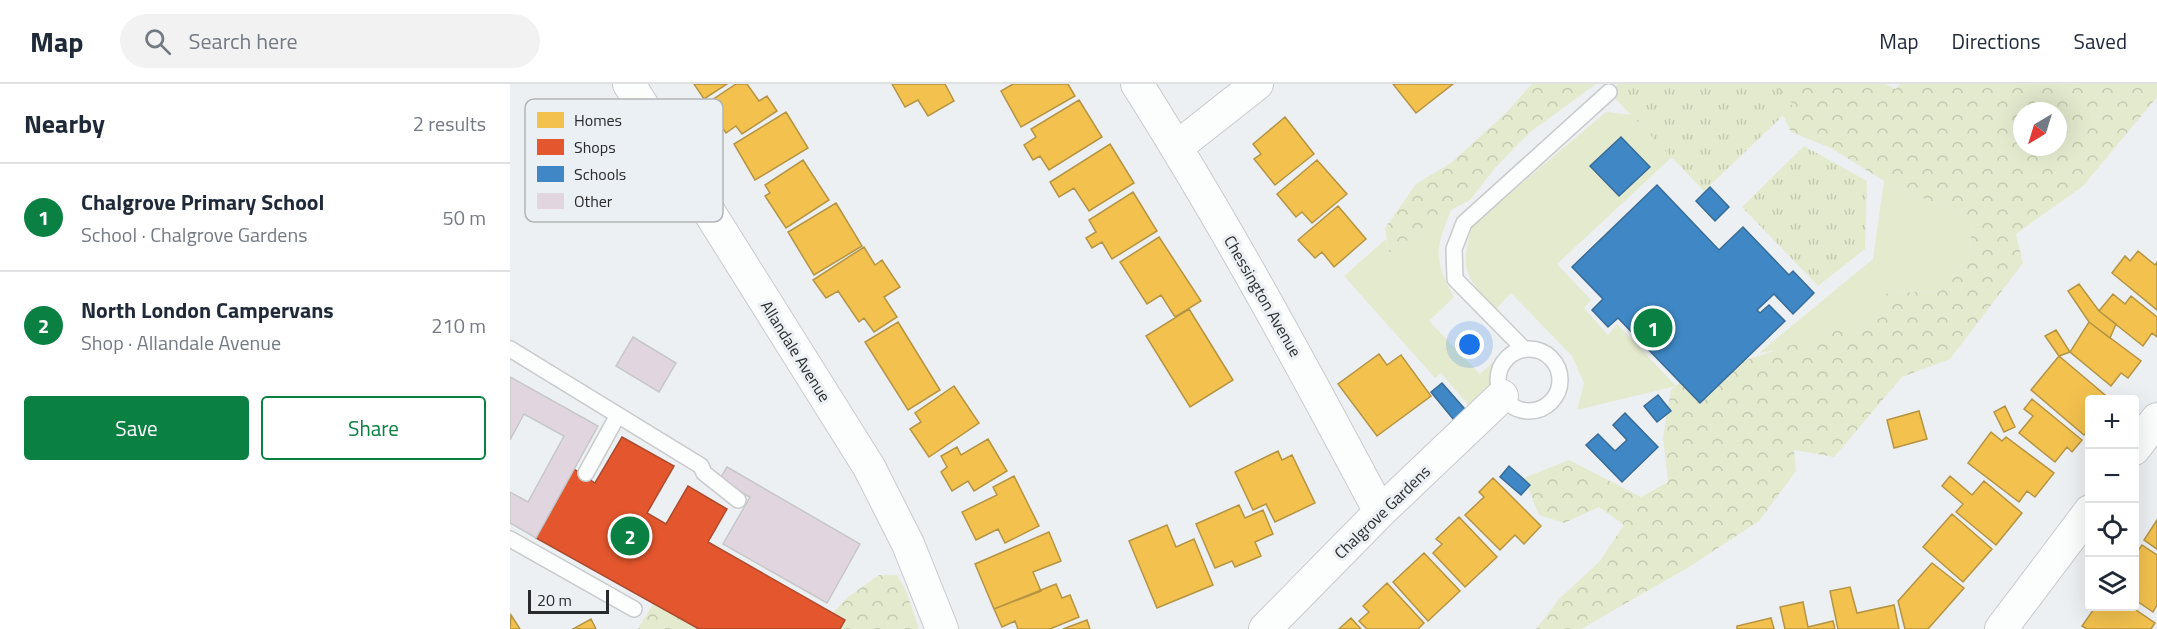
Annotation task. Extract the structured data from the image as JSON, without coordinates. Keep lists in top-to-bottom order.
{
  "streets": {
    "street": ["Chessington Avenue", "Allandale Avenue", "Chalgrove Gardens"]
  },
  "crossings": [
    ["Chessington Avenue", "Chalgrove Gardens"]
  ],
  "legend": [
    "Homes",
    "Shops",
    "Schools",
    "Other"
  ],
  "scale_bar": "20 m",
  "north": "bottom left",
  "page": {
    "header": "Map",
    "search": "Search here",
    "nav": ["Map", "Directions", "Saved"],
    "heading": ["Nearby", "2 results"],
    "list": [
      {
        "mark": "1",
        "name": "Chalgrove Primary School",
        "note": "School · Chalgrove Gardens",
        "value": "50 m"
      },
      {
        "mark": "2",
        "name": "North London Campervans",
        "note": "Shop · Allandale Avenue",
        "value": "210 m"
      }
    ],
    "pins": ["1", "2"],
    "buttons": ["Save", "Share"],
    "map_buttons": ["+", "−"],
    "scale": "20 m"
  }
}
